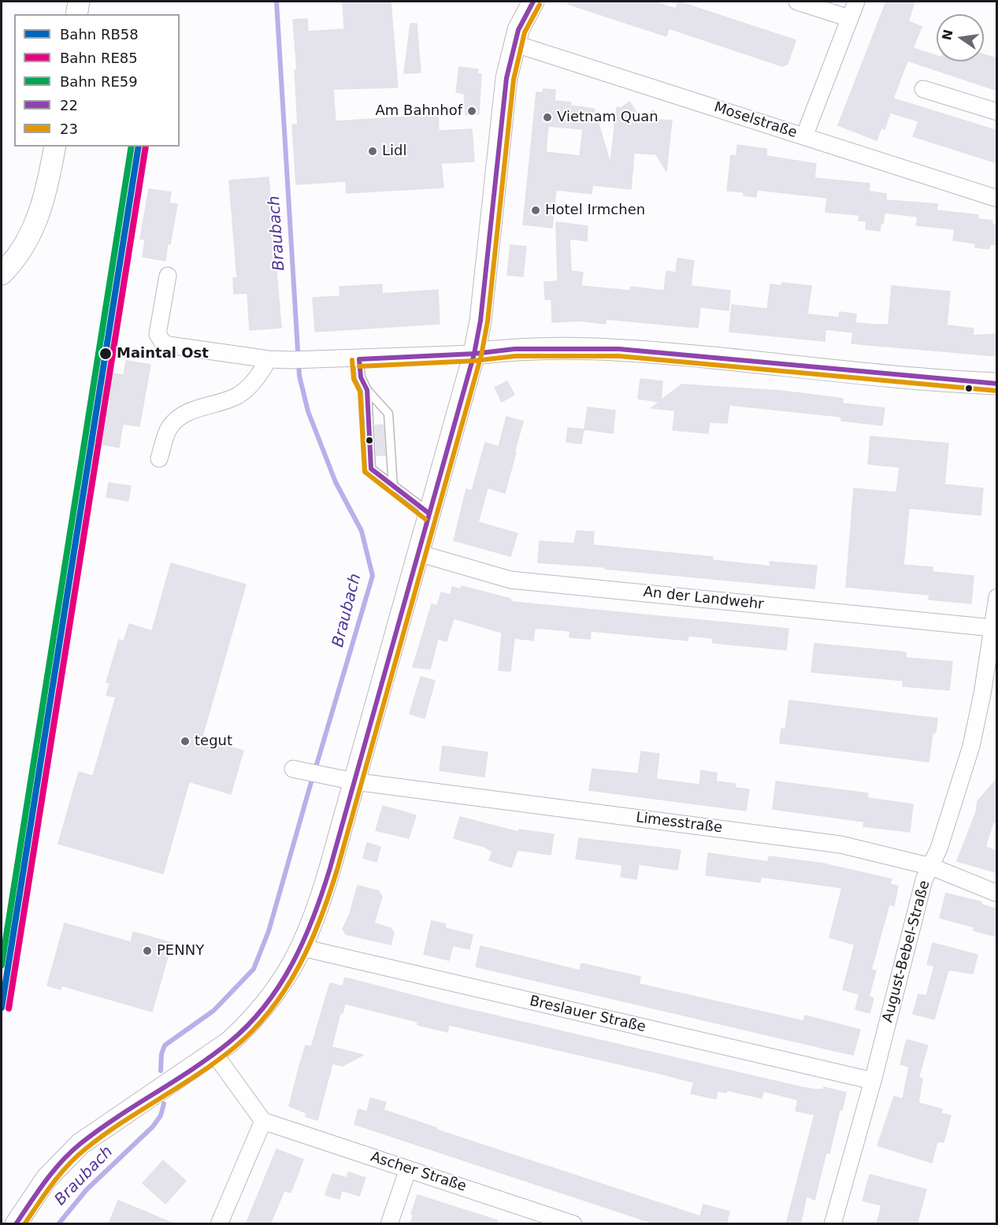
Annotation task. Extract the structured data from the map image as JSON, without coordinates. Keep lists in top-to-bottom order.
{
  "streets": {
    "street": [
      "Moselstraße",
      "An der Landwehr",
      "Limesstraße",
      "August-Bebel-Straße",
      "Breslauer Straße",
      "Ascher Straße"
    ]
  },
  "crossings": [
    ["An der Landwehr", "August-Bebel-Straße"],
    ["Limesstraße", "August-Bebel-Straße"],
    ["August-Bebel-Straße", "Breslauer Straße"]
  ],
  "water": ["Braubach"],
  "places": [
    "Am Bahnhof",
    "Vietnam Quan",
    "Lidl",
    "Hotel Irmchen",
    "Maintal Ost",
    "tegut",
    "PENNY"
  ],
  "lines": [
    "transit line 22",
    "transit line 23",
    "rail line RB58",
    "rail line RE85",
    "rail line RE59"
  ],
  "legend": [
    "Bahn RB58",
    "Bahn RE85",
    "Bahn RE59",
    "22",
    "23"
  ],
  "north": "left"
}
